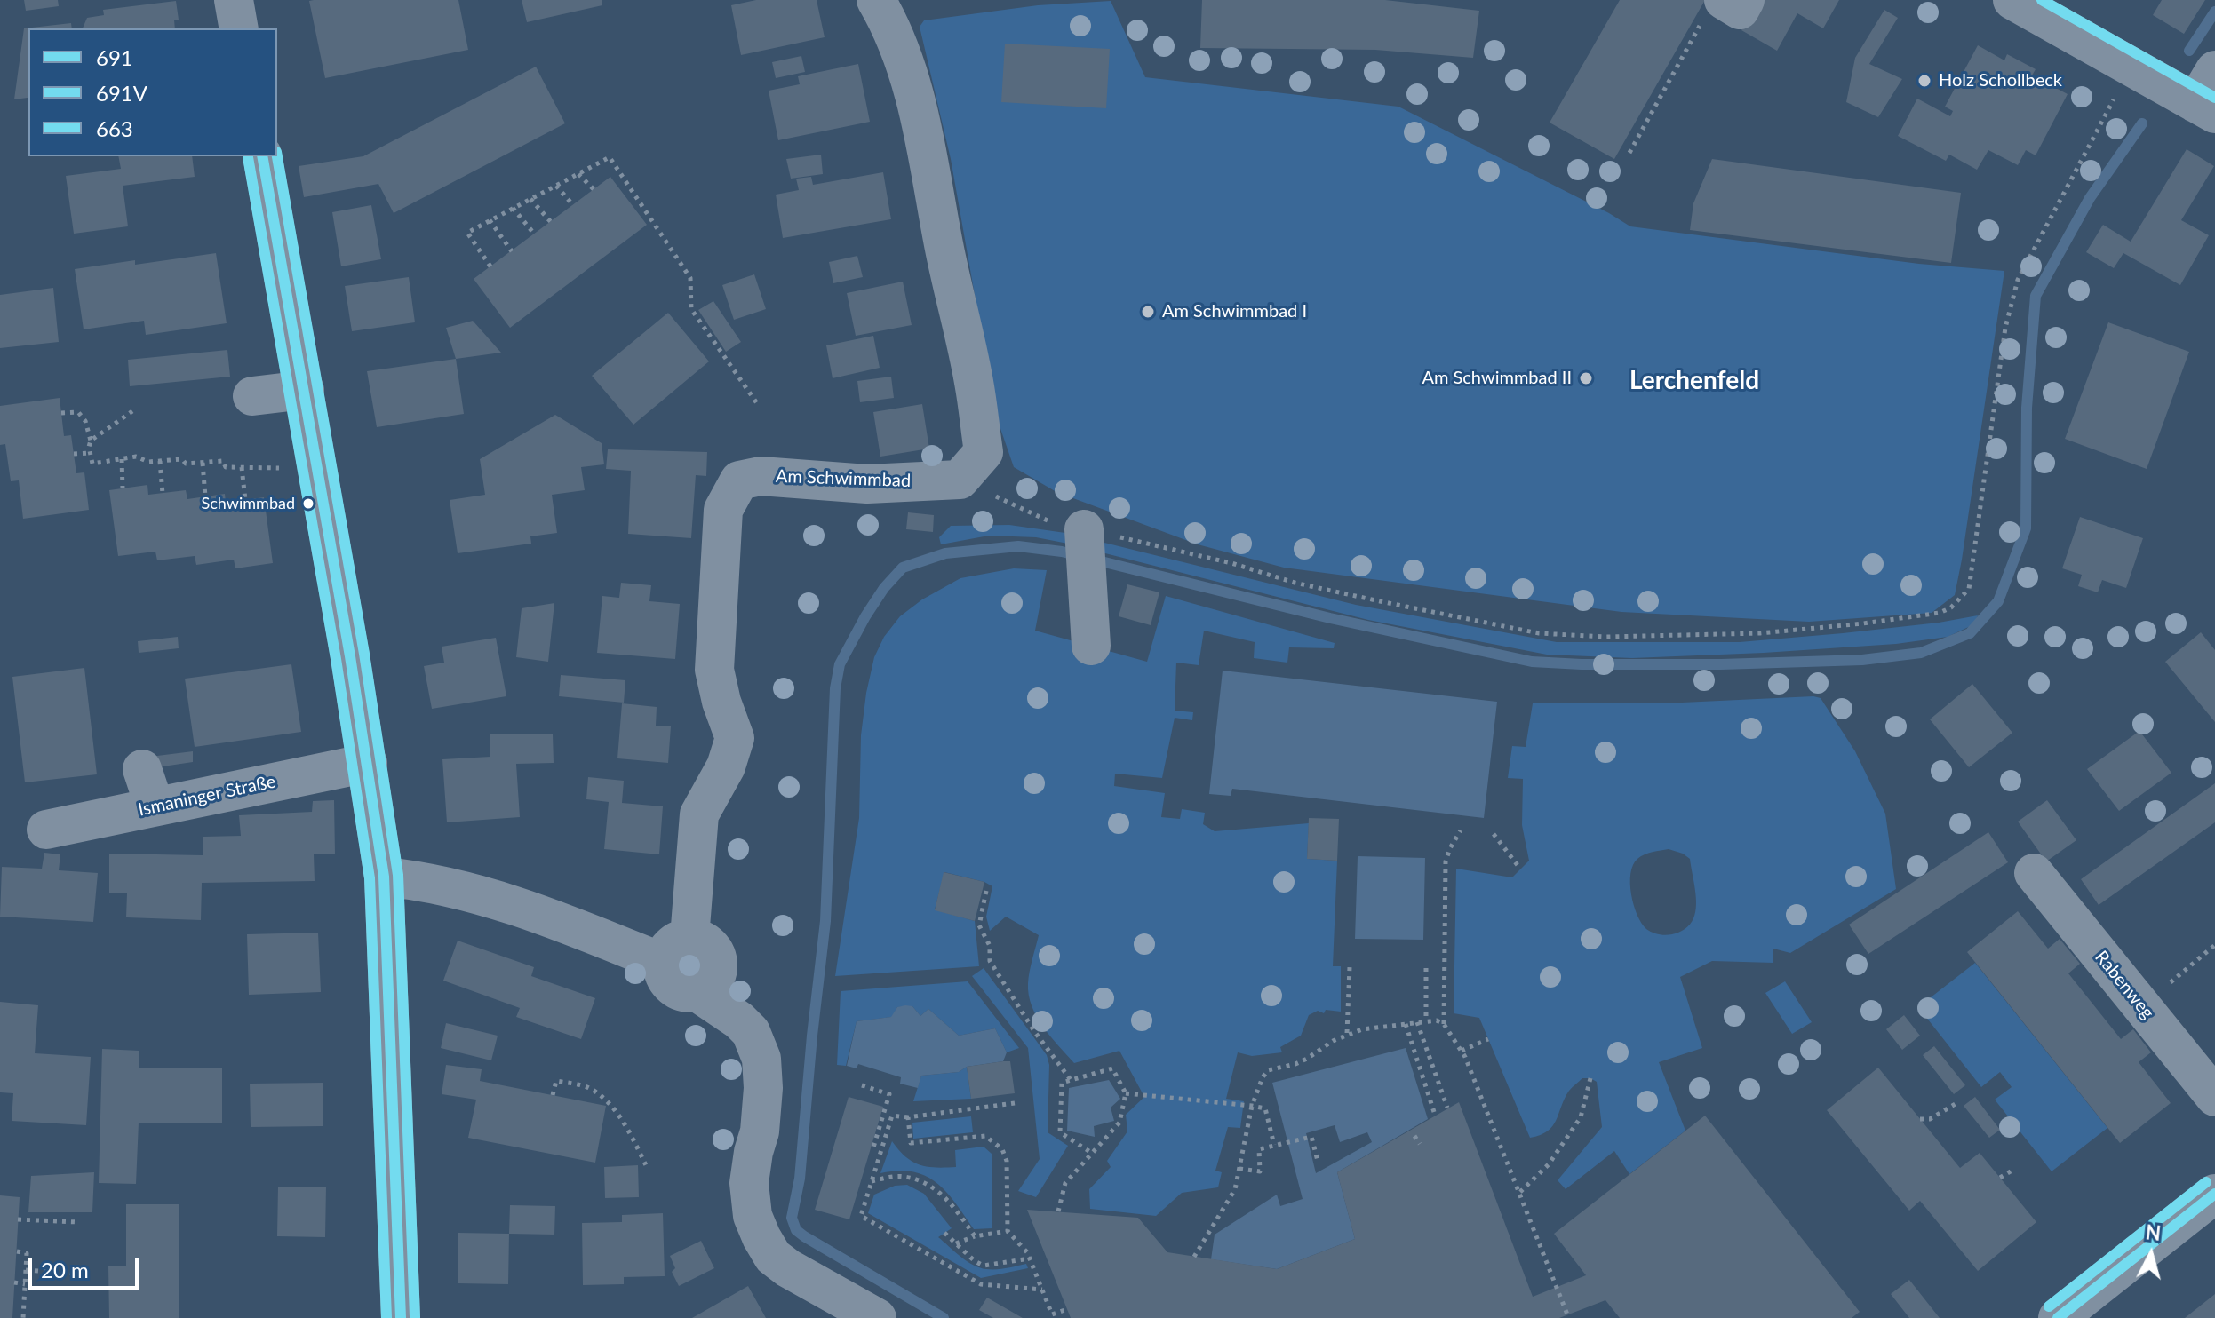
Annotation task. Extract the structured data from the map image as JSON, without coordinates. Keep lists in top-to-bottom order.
{
  "streets": {
    "street": ["Am Schwimmbad", "Ismaninger Straße", "Rabenweg"]
  },
  "districts": ["Lerchenfeld"],
  "places": [
    "Holz Schollbeck",
    "Am Schwimmbad I",
    "Am Schwimmbad II",
    "Schwimmbad"
  ],
  "lines": ["transit line 663", "transit line 691", "transit line 691V"],
  "legend": ["691", "691V", "663"],
  "scale_bar": "20 m",
  "north": "top"
}
